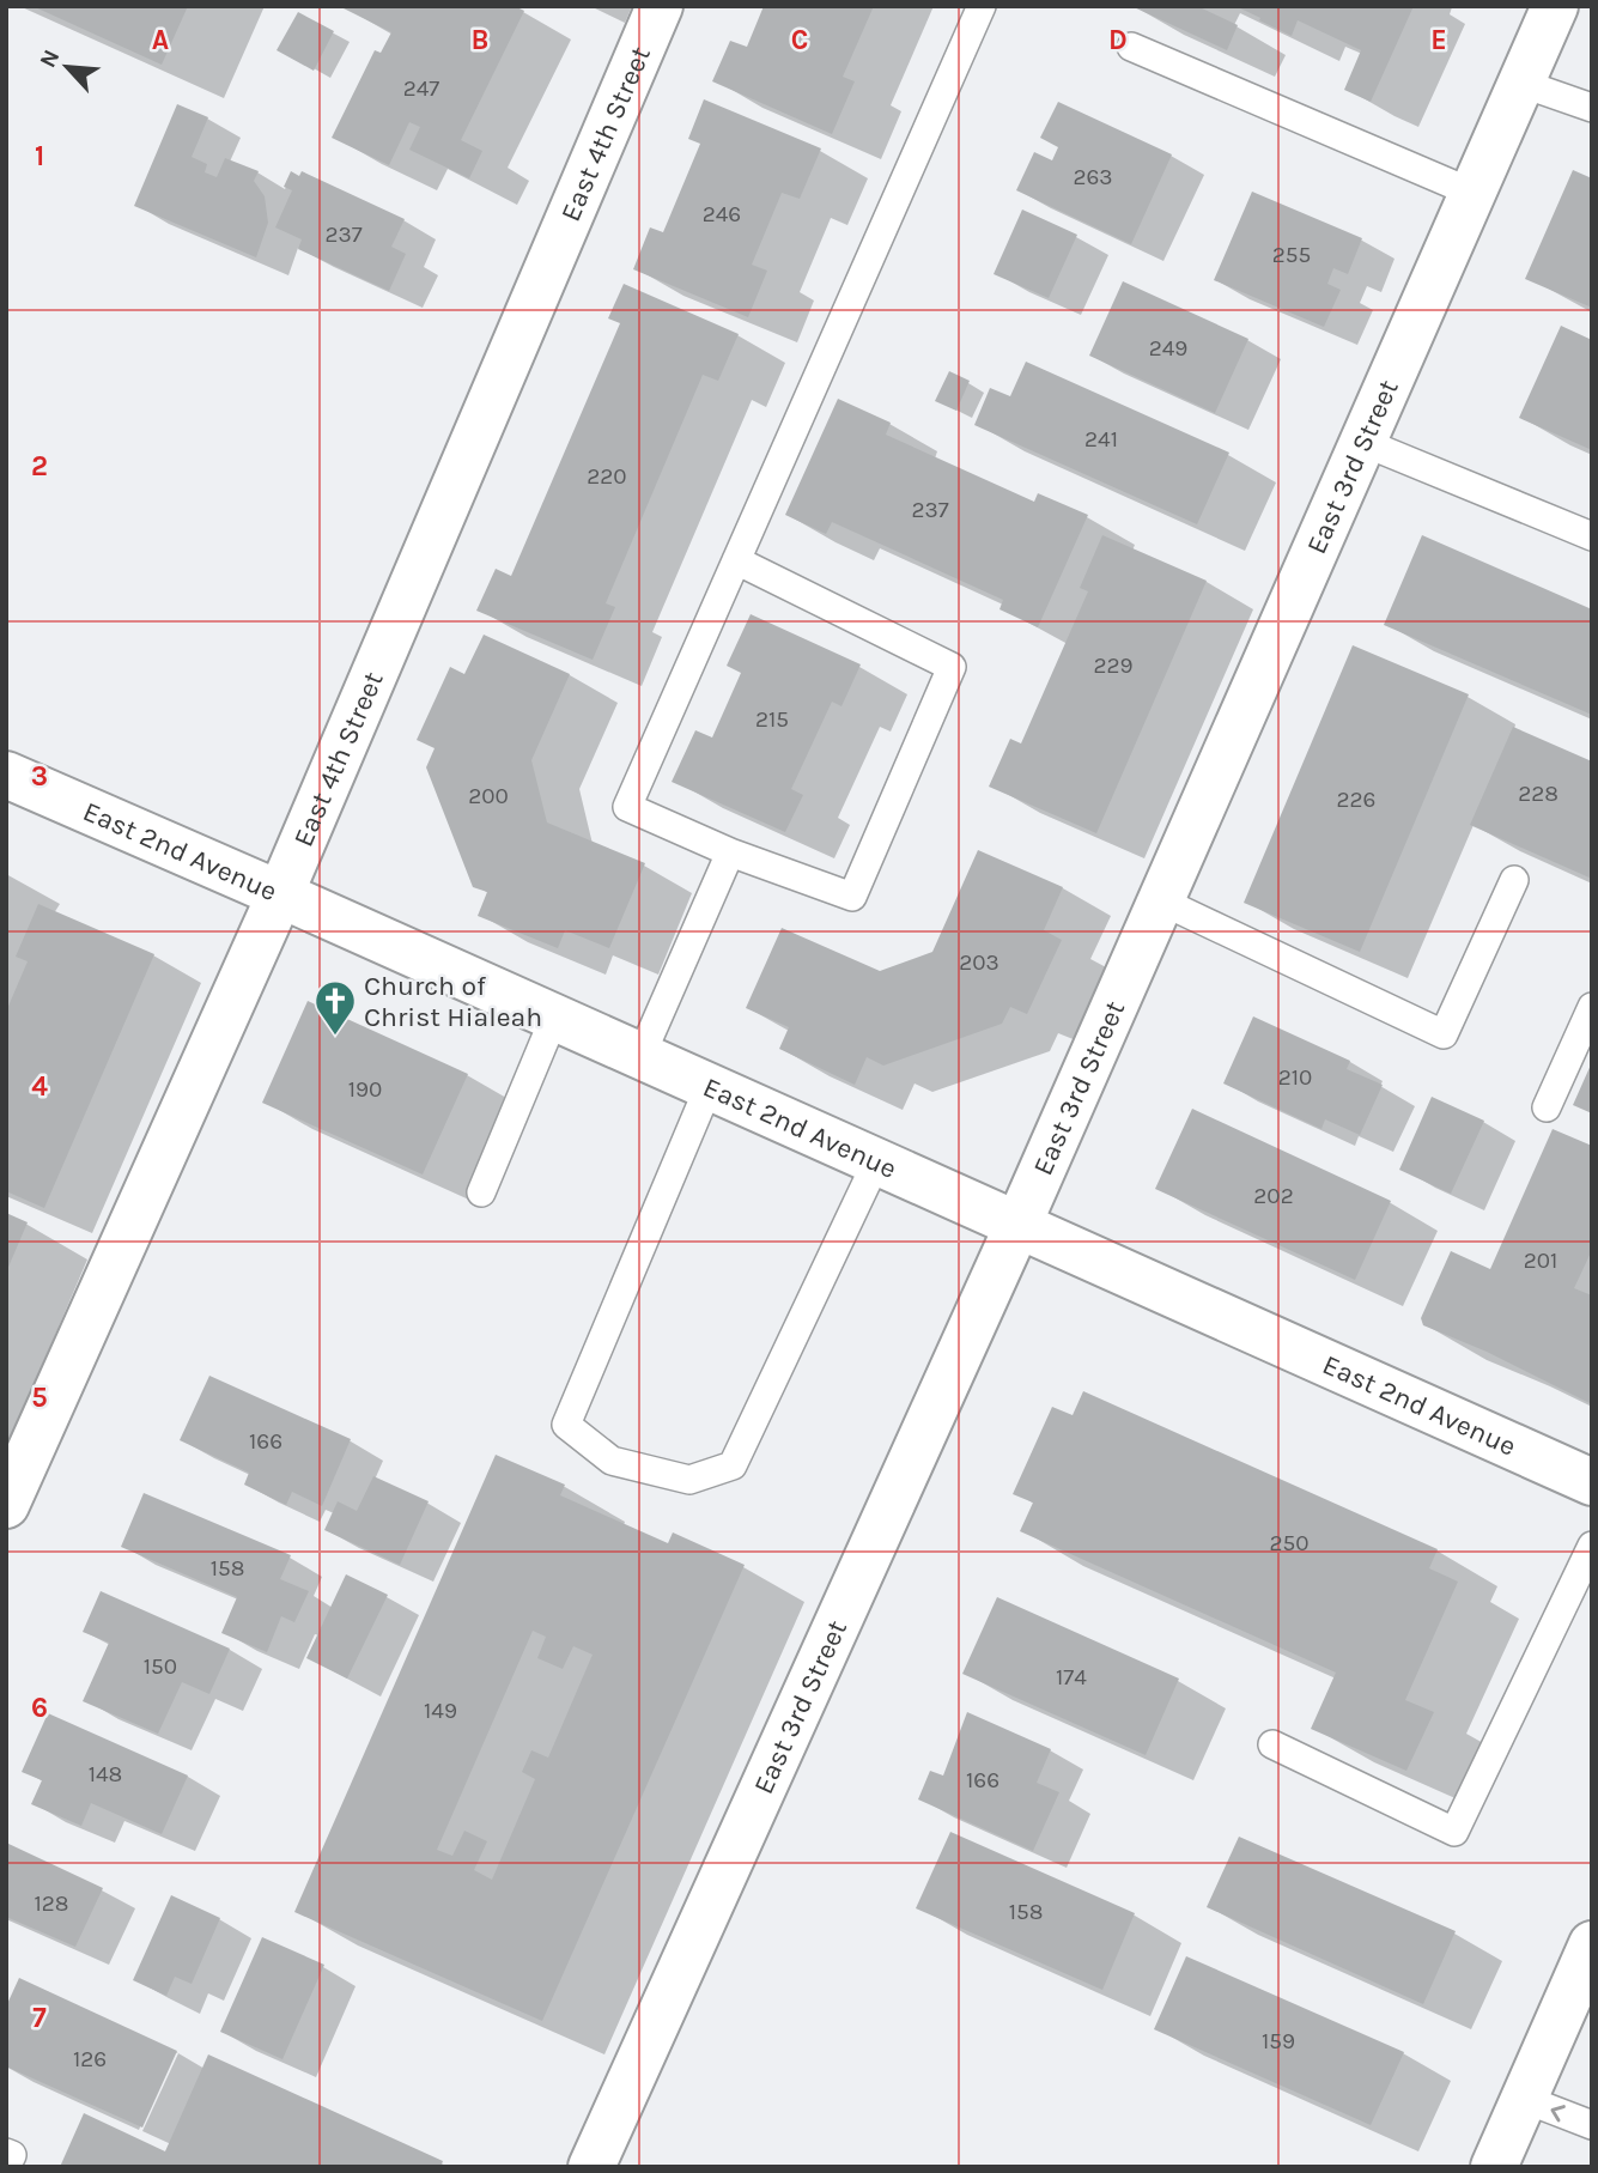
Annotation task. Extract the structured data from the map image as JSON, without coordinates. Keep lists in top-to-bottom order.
{
  "streets": {
    "street": ["East 4th Street", "East 3rd Street", "East 2nd Avenue"]
  },
  "crossings": [
    ["East 4th Street", "East 2nd Avenue"],
    ["East 3rd Street", "East 2nd Avenue"]
  ],
  "places": {
    "church": ["Church of Christ Hialeah"]
  },
  "house_numbers": [
    "247",
    "263",
    "246",
    "237",
    "255",
    "249",
    "241",
    "220",
    "237",
    "229",
    "215",
    "228",
    "200",
    "226",
    "203",
    "210",
    "190",
    "202",
    "201",
    "166",
    "250",
    "158",
    "150",
    "174",
    "149",
    "148",
    "166",
    "128",
    "158",
    "159",
    "126"
  ],
  "north": "top left",
  "grid": {
    "columns": [
      "A",
      "B",
      "C",
      "D",
      "E"
    ],
    "rows": [
      "1",
      "2",
      "3",
      "4",
      "5",
      "6",
      "7"
    ]
  }
}
